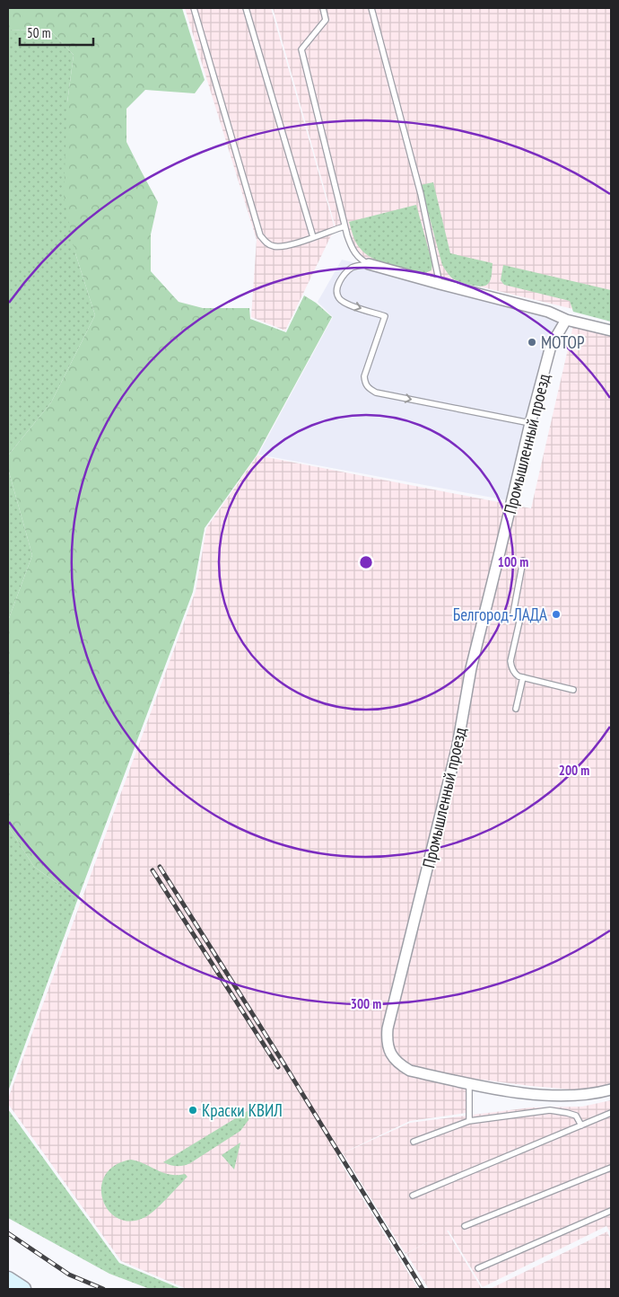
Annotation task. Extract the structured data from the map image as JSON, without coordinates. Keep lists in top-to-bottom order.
{
  "streets": {
    "street": ["Промышленный проезд"]
  },
  "places": ["МОТОР", "Белгород-ЛАДА", "Краски КВИЛ"],
  "scale_bar": "50 m",
  "rings": ["100 m", "200 m", "300 m"]
}
